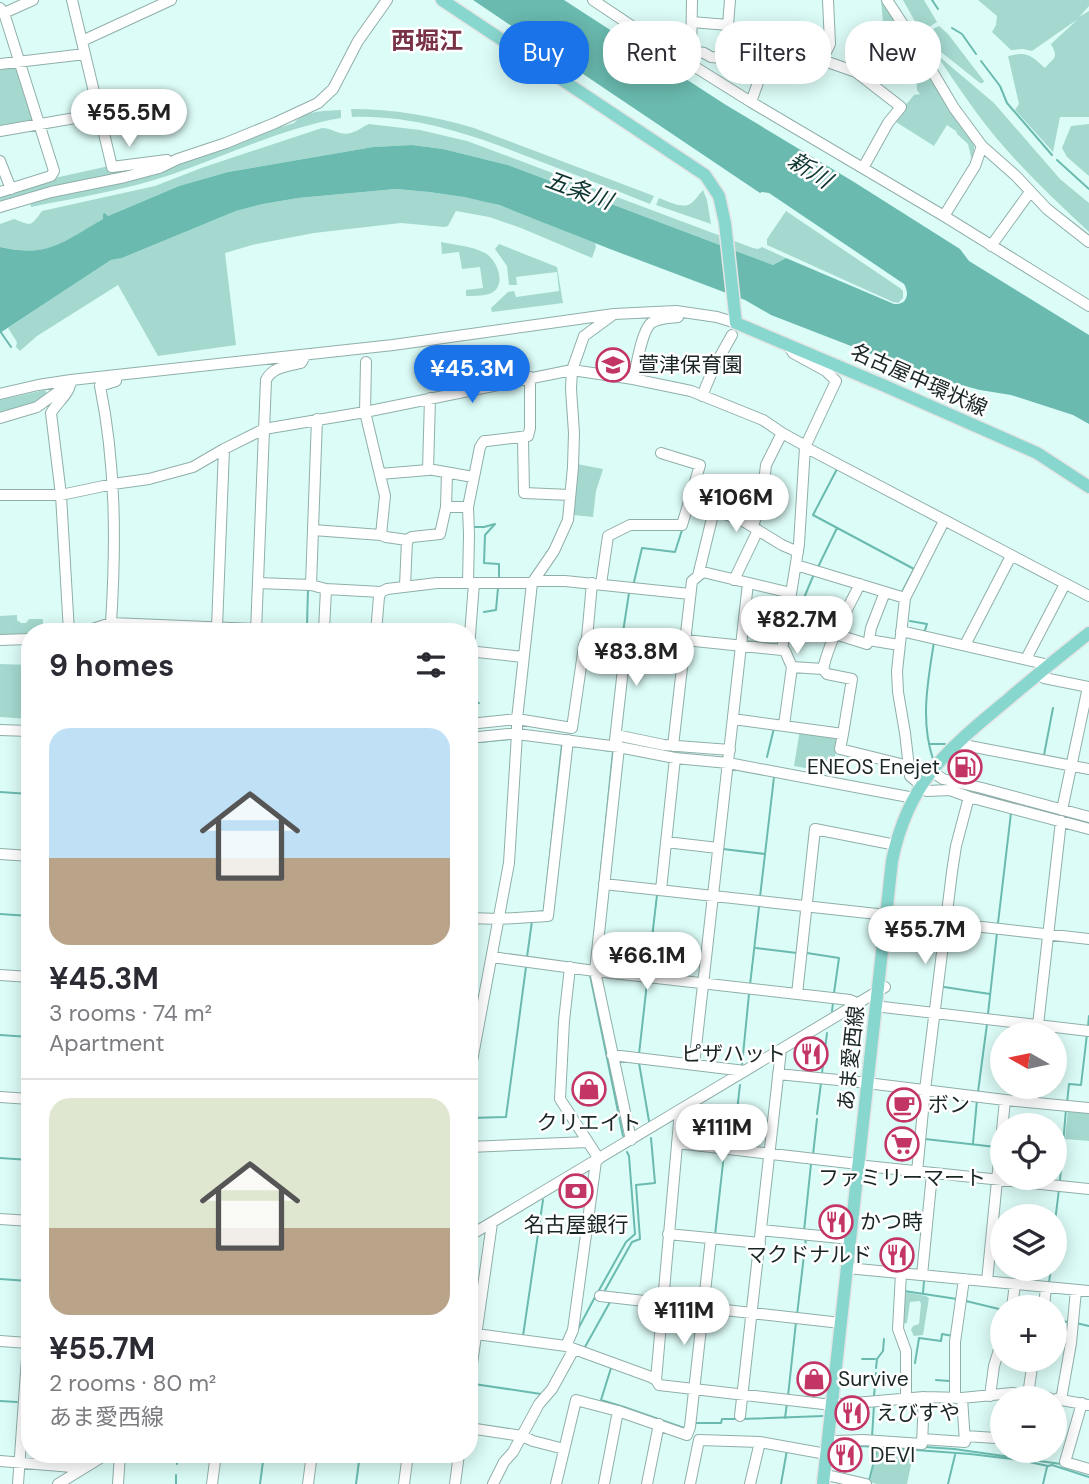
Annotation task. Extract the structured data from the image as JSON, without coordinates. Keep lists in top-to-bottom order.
{
  "streets": {
    "main road": ["名古屋中環状線", "あま愛西線"]
  },
  "districts": ["西堀江"],
  "water": ["新川", "五条川"],
  "places": {
    "school or university": ["萱津保育園"],
    "fuel station": ["ENEOS Enejet"],
    "restaurant": [
      "ピザハット",
      "かつ時",
      "マクドナルド",
      "えびすや",
      "DEVI"
    ],
    "shop": ["クリエイト", "Survive"],
    "cafe": ["ボン"],
    "supermarket": ["ファミリーマート"],
    "bank": ["名古屋銀行"]
  },
  "north": "left",
  "page": {
    "chip": [
      "Buy",
      "Rent",
      "Filters",
      "New"
    ],
    "price": [
      "¥55.5M",
      "¥45.3M",
      "¥106M",
      "¥82.7M",
      "¥83.8M",
      "¥55.7M",
      "¥66.1M",
      "¥111M",
      "¥111M"
    ],
    "heading": "9 homes",
    "list": [
      {
        "name": "¥45.3M",
        "note": "3 rooms · 74 m² · Apartment"
      },
      {
        "name": "¥55.7M",
        "note": "2 rooms · 80 m² · あま愛西線"
      }
    ],
    "map_buttons": ["+", "−"]
  }
}
